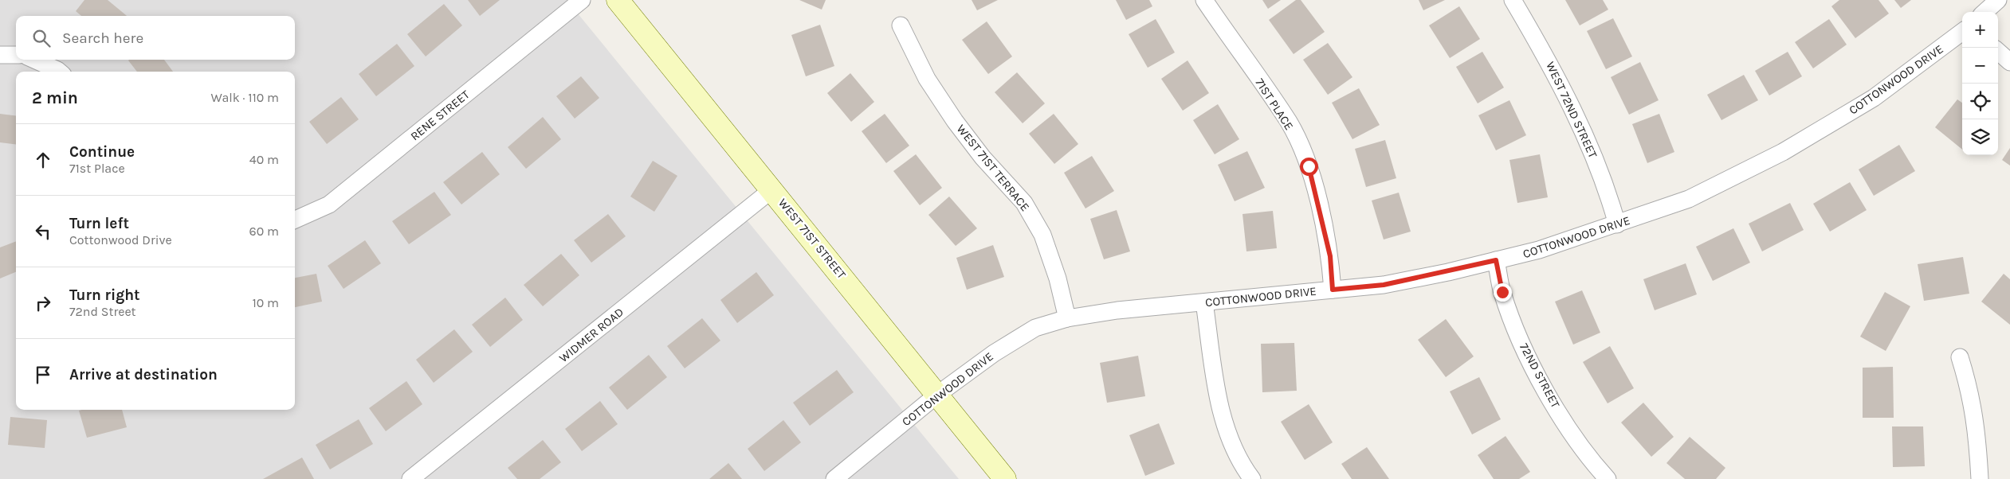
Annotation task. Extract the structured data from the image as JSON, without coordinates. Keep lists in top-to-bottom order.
{
  "streets": {
    "street": [
      "COTTONWOOD DRIVE",
      "71ST PLACE",
      "WEST 72ND STREET",
      "RENE STREET",
      "WEST 71ST TERRACE",
      "WEST 71ST STREET",
      "WIDMER ROAD",
      "72ND STREET"
    ]
  },
  "crossings": [
    ["COTTONWOOD DRIVE", "71ST PLACE"],
    ["COTTONWOOD DRIVE", "WEST 72ND STREET"],
    ["COTTONWOOD DRIVE", "WEST 71ST TERRACE"],
    ["COTTONWOOD DRIVE", "WEST 71ST STREET"],
    ["COTTONWOOD DRIVE", "72ND STREET"],
    ["WEST 71ST STREET", "WIDMER ROAD"]
  ],
  "page": {
    "map_buttons": ["+", "−"],
    "search": "Search here",
    "heading": ["2 min", "Walk · 110 m"],
    "list": [
      ["Continue", "71st Place", "40 m"],
      ["Turn left", "Cottonwood Drive", "60 m"],
      ["Turn right", "72nd Street", "10 m"],
      "Arrive at destination"
    ]
  }
}
